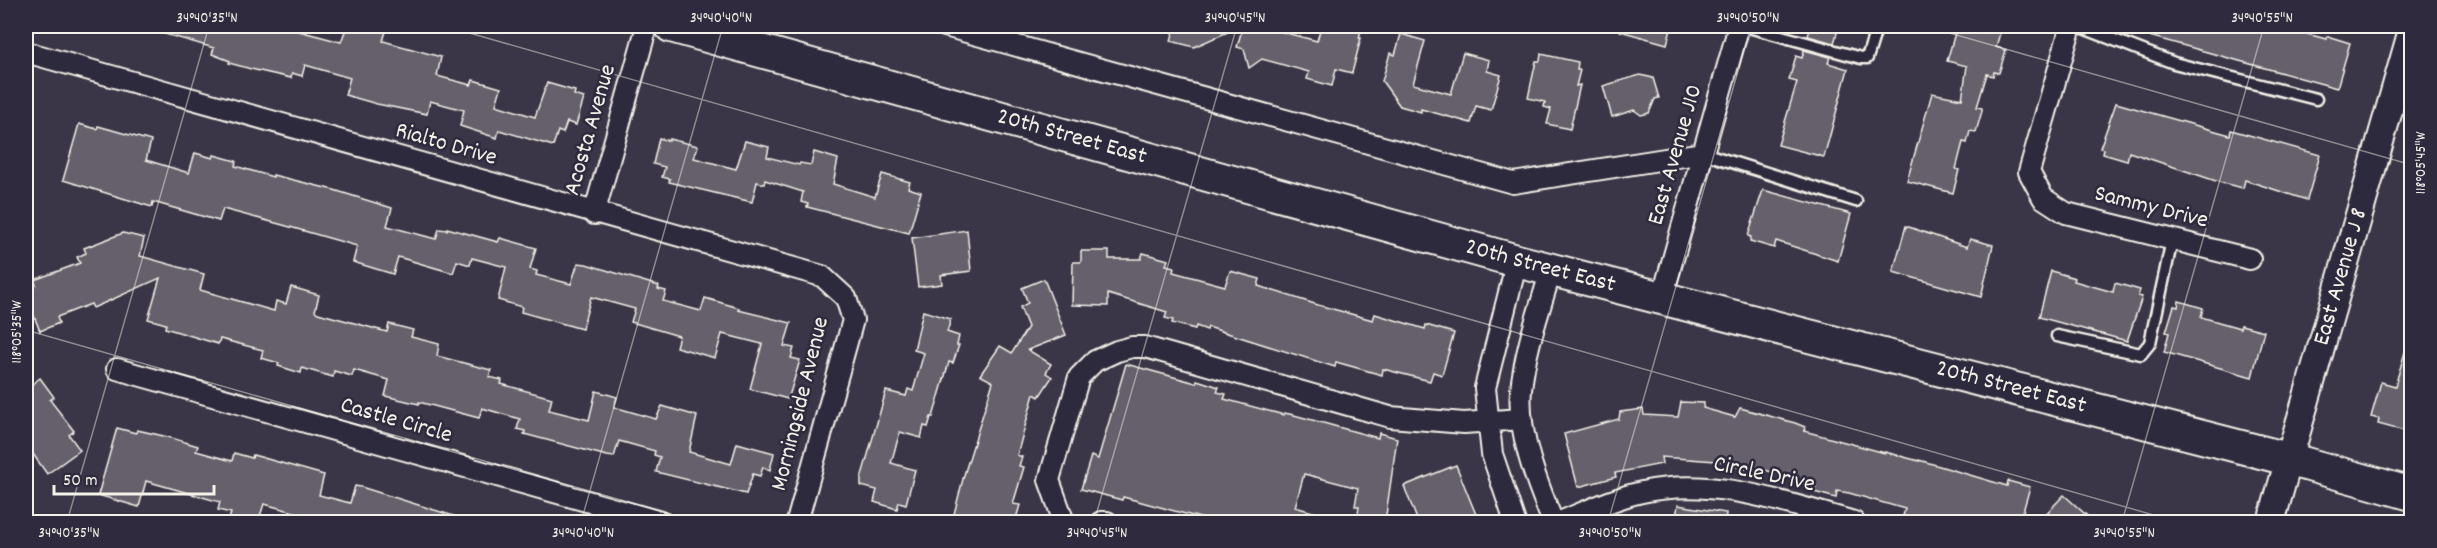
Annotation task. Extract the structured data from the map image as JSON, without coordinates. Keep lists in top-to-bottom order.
{
  "streets": {
    "main road": ["20th Street East"],
    "street": [
      "Acosta Avenue",
      "Rialto Drive",
      "East Avenue J10",
      "Sammy Drive",
      "East Avenue J 8",
      "Morningside Avenue",
      "Castle Circle",
      "Circle Drive"
    ]
  },
  "crossings": [
    ["Acosta Avenue", "Rialto Drive"],
    ["20th Street East", "East Avenue J10"],
    ["20th Street East", "East Avenue J 8"],
    ["Rialto Drive", "Morningside Avenue"]
  ],
  "scale_bar": "50 m",
  "coordinates": [
    "34°40'35\"N",
    "34°40'40\"N",
    "34°40'45\"N",
    "34°40'50\"N",
    "34°40'55\"N",
    "118°05'45\"W",
    "118°05'35\"W"
  ]
}
